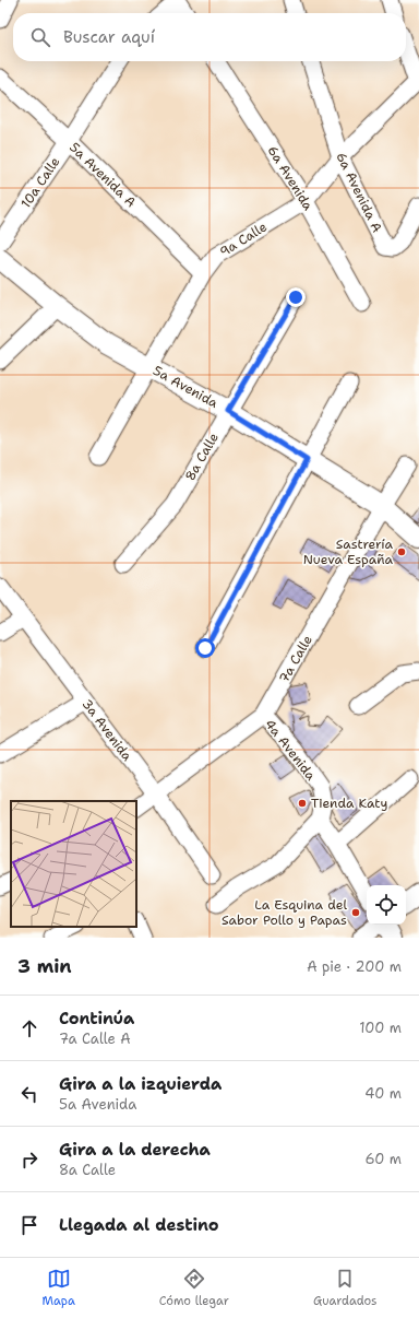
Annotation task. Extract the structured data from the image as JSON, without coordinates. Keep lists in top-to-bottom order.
{
  "streets": {
    "street": [
      "5a Avenida A",
      "6a Avenida",
      "10a Calle",
      "6a Avenida A",
      "9a Calle",
      "5a Avenida",
      "8a Calle",
      "7a Calle",
      "3a Avenida",
      "4a Avenida"
    ]
  },
  "crossings": [
    ["5a Avenida A", "10a Calle"],
    ["5a Avenida A", "9a Calle"],
    ["6a Avenida", "9a Calle"],
    ["6a Avenida A", "9a Calle"],
    ["9a Calle", "5a Avenida"],
    ["5a Avenida", "8a Calle"],
    ["5a Avenida", "7a Calle"],
    ["7a Calle", "3a Avenida"],
    ["7a Calle", "4a Avenida"]
  ],
  "places": ["Sastrería Nueva España", "Tienda Katy", "La Esquina del Sabor Pollo y Papas"],
  "page": {
    "search": "Buscar aquí",
    "heading": ["3 min", "A pie · 200 m"],
    "list": [
      ["Continúa", "7a Calle A", "100 m"],
      ["Gira a la izquierda", "5a Avenida", "40 m"],
      ["Gira a la derecha", "8a Calle", "60 m"],
      "Llegada al destino"
    ],
    "nav": ["Mapa", "Cómo llegar", "Guardados"]
  }
}
